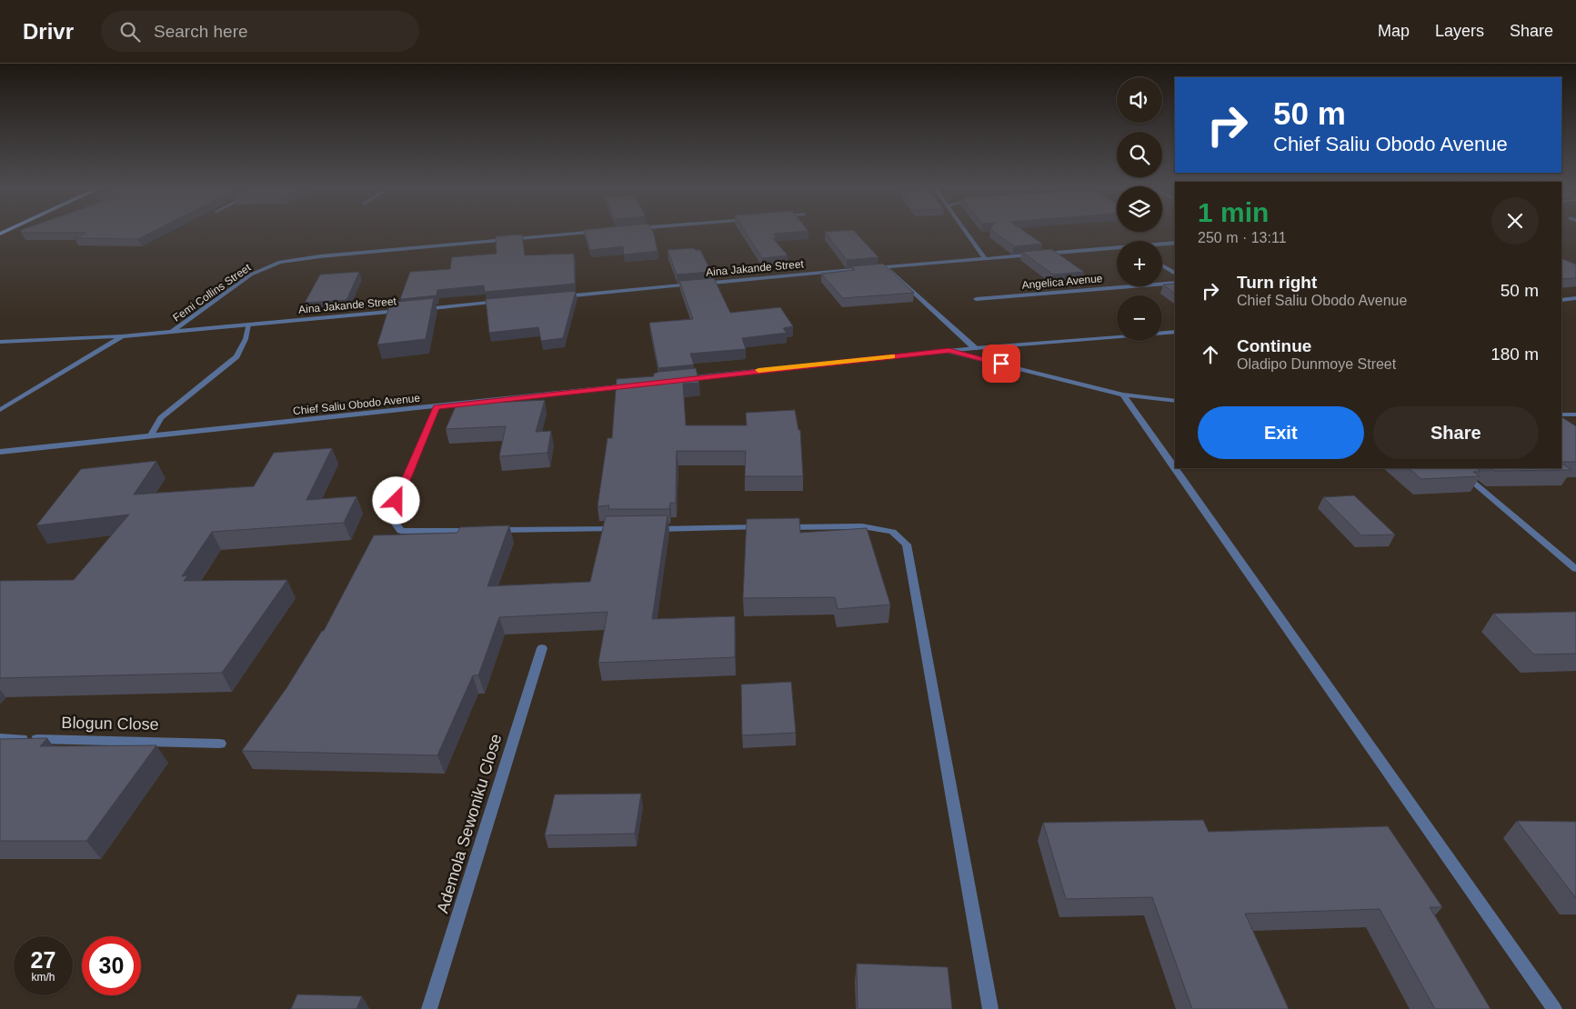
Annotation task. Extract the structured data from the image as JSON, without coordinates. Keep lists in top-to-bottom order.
{
  "streets": {
    "street": [
      "Aina Jakande Street",
      "Angelica Avenue",
      "Femi Collins Street",
      "Chief Saliu Obodo Avenue",
      "Blogun Close",
      "Ademola Sewoniku Close"
    ]
  },
  "crossings": [
    ["Aina Jakande Street", "Femi Collins Street"]
  ],
  "page": {
    "header": "Drivr",
    "search": "Search here",
    "nav": ["Map", "Layers", "Share"],
    "map_buttons": ["+", "−"],
    "turn": ["50 m", "Chief Saliu Obodo Avenue"],
    "heading": ["1 min", "250 m · 13:11"],
    "list": [
      {
        "name": "Turn right",
        "note": "Chief Saliu Obodo Avenue",
        "value": "50 m"
      },
      {
        "name": "Continue",
        "note": "Oladipo Dunmoye Street",
        "value": "180 m"
      }
    ],
    "buttons": ["Exit", "Share"],
    "speed": "27 km/h",
    "limit": "30"
  }
}
